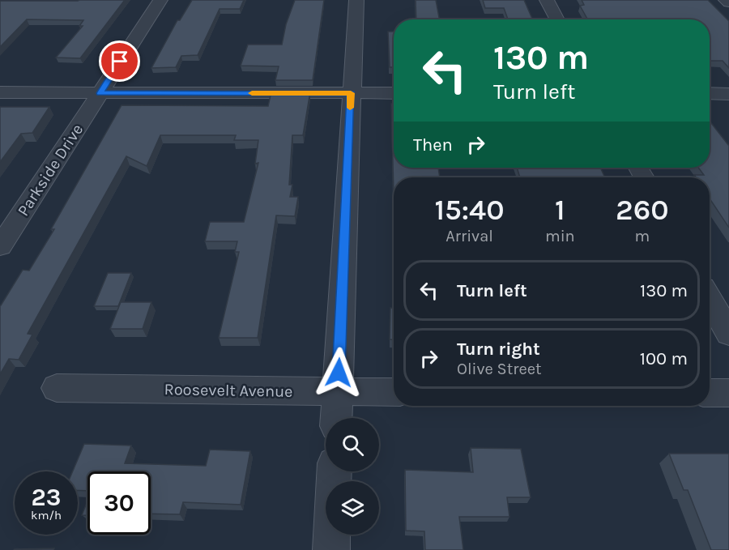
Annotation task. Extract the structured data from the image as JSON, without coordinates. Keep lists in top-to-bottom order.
{
  "streets": {
    "street": ["Parkside Drive", "Roosevelt Avenue"]
  },
  "page": {
    "turn": ["130 m", "Turn left"],
    "then": "Then",
    "eta": [
      "15:40",
      "Arrival",
      "1",
      "min",
      "260",
      "m"
    ],
    "list": [
      {
        "name": "Turn left",
        "value": "130 m"
      },
      {
        "name": "Turn right",
        "note": "Olive Street",
        "value": "100 m"
      }
    ],
    "speed": "23 km/h",
    "limit": "30"
  }
}
